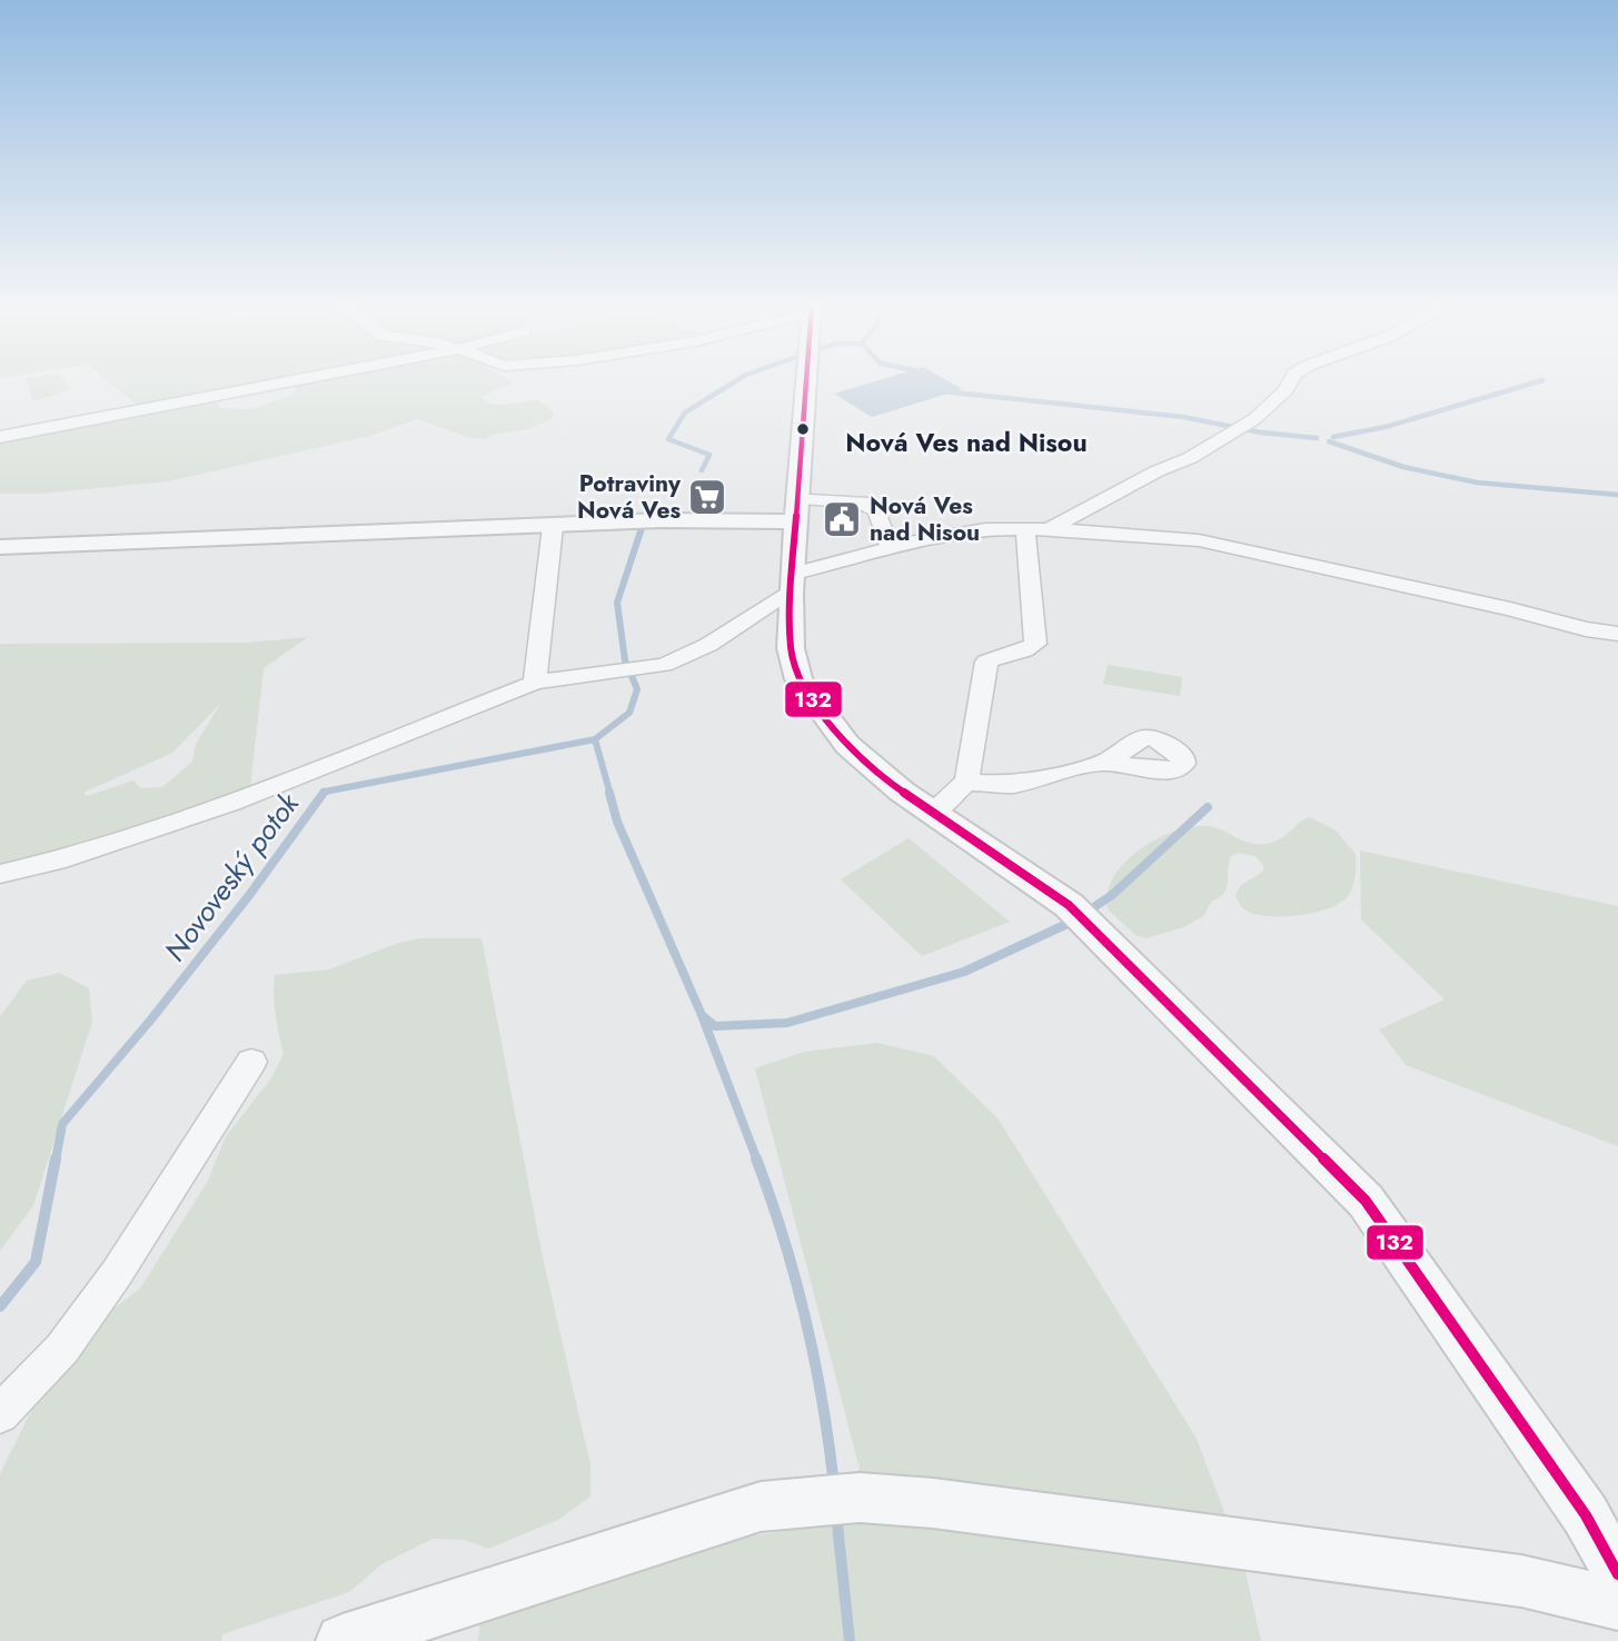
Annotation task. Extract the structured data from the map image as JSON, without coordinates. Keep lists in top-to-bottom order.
{
  "districts": ["Nová Ves nad Nisou"],
  "water": ["Novoveský potok"],
  "places": {
    "supermarket": ["Potraviny Nová Ves"],
    "public building": ["Nová Ves nad Nisou"]
  },
  "lines": ["transit line 132"]
}
